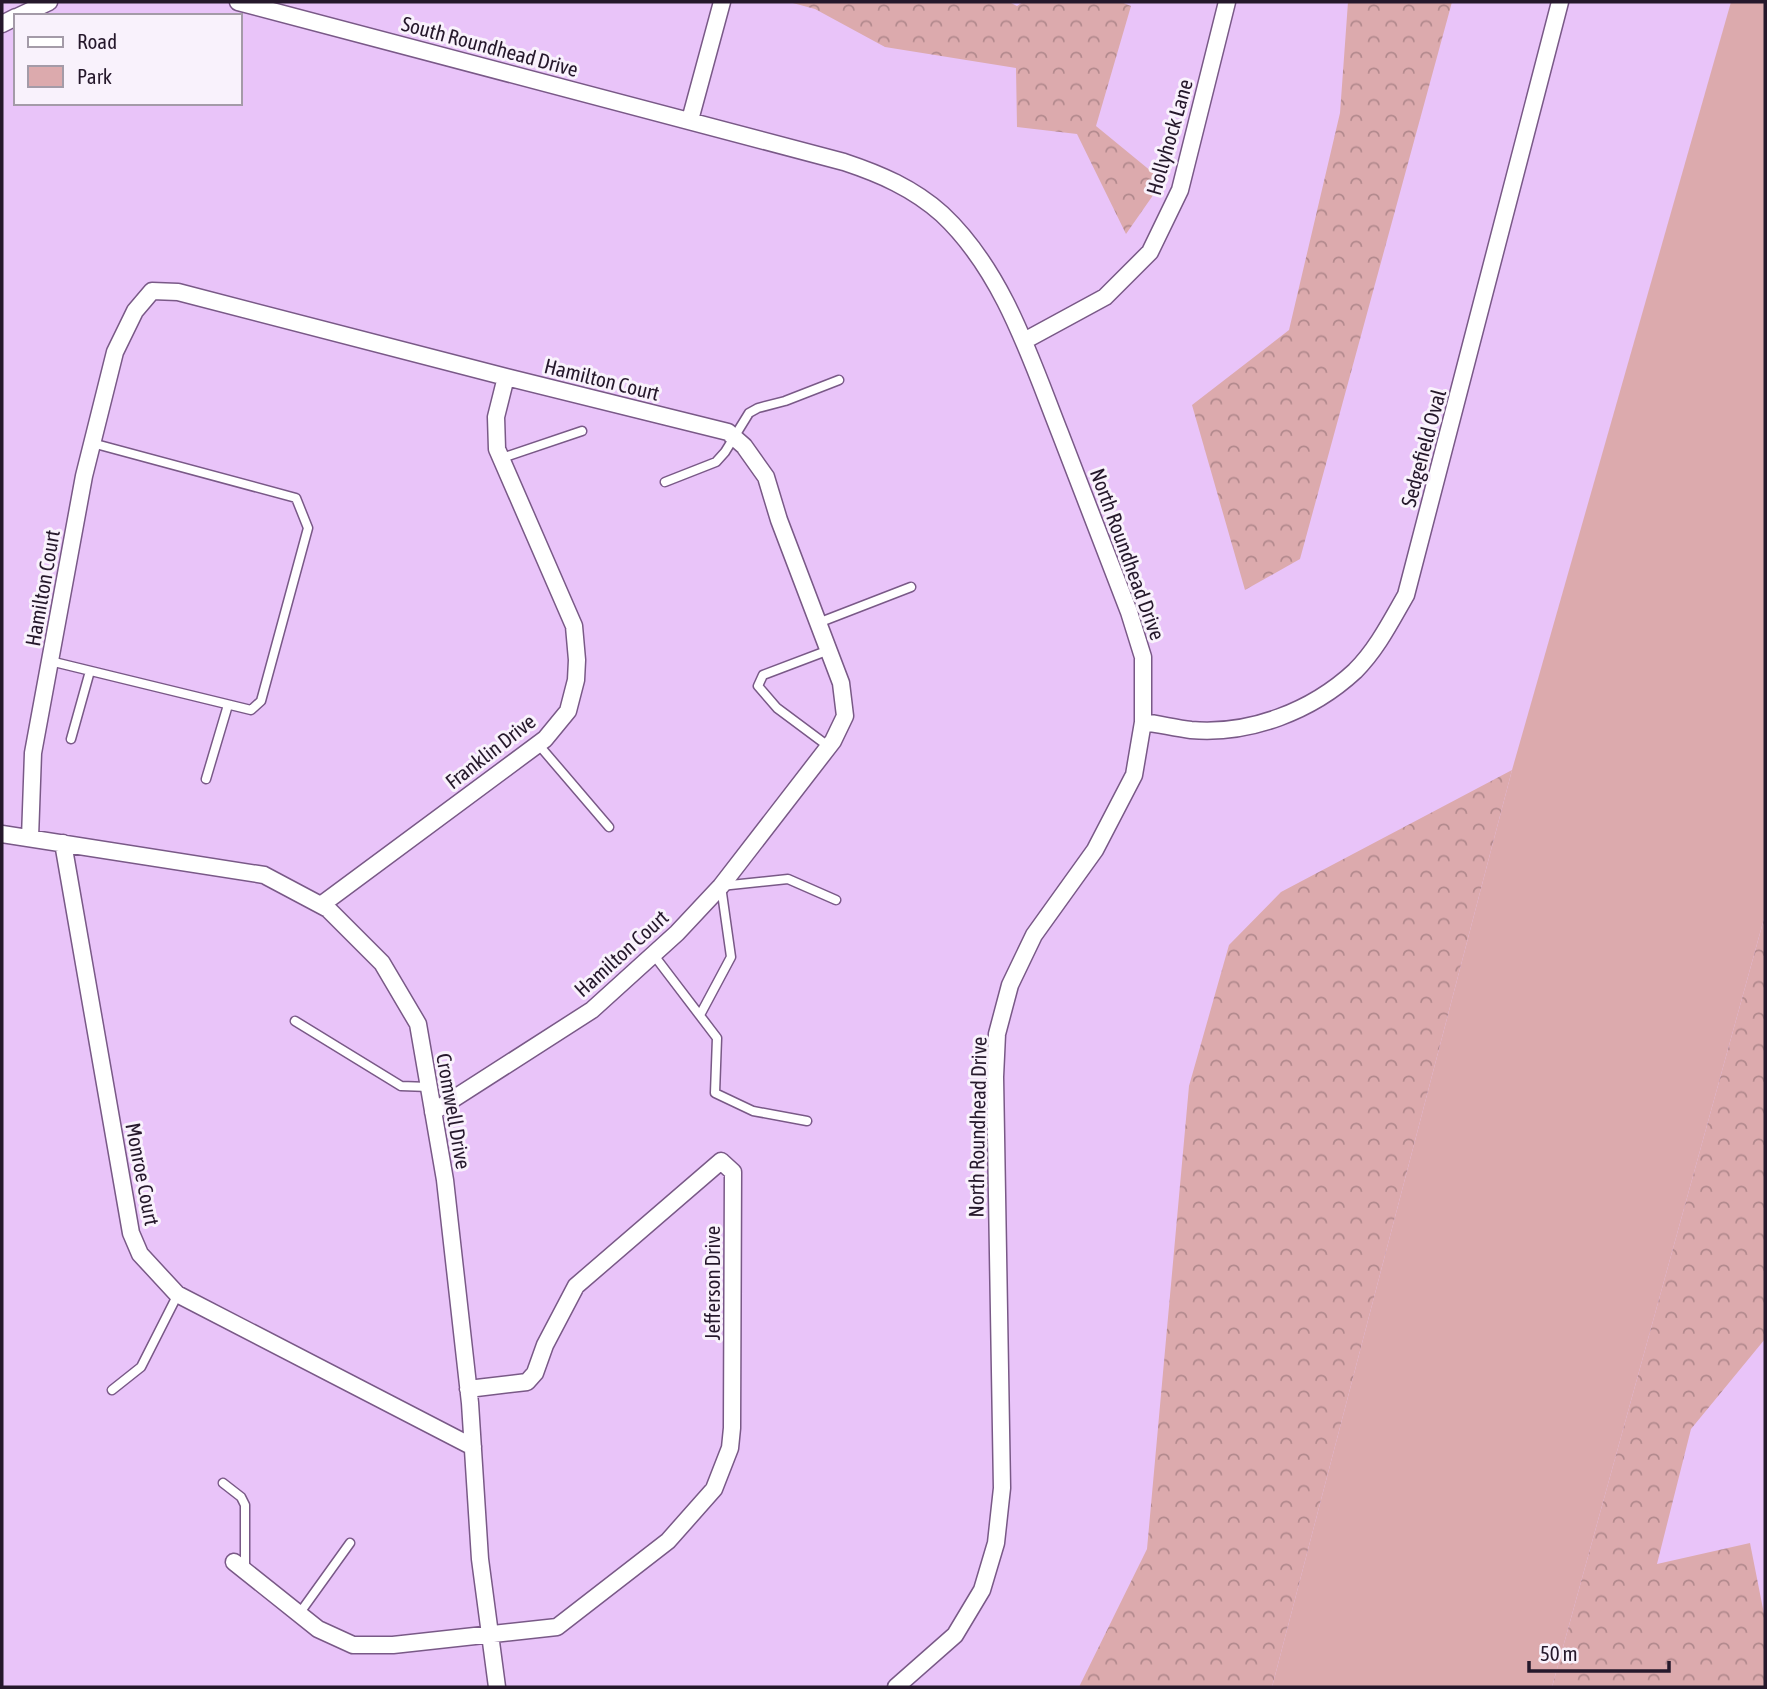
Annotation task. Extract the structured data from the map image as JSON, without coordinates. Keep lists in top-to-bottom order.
{
  "streets": {
    "street": [
      "South Roundhead Drive",
      "Hollyhock Lane",
      "Hamilton Court",
      "Sedgefield Oval",
      "North Roundhead Drive",
      "Franklin Drive",
      "Cromwell Drive",
      "Monroe Court",
      "Jefferson Drive"
    ]
  },
  "crossings": [
    ["South Roundhead Drive", "North Roundhead Drive"],
    ["Hollyhock Lane", "North Roundhead Drive"],
    ["Hamilton Court", "Franklin Drive"],
    ["Hamilton Court", "Cromwell Drive"],
    ["Sedgefield Oval", "North Roundhead Drive"],
    ["Franklin Drive", "Cromwell Drive"],
    ["Cromwell Drive", "Monroe Court"],
    ["Cromwell Drive", "Jefferson Drive"]
  ],
  "legend": ["Road", "Park"],
  "scale_bar": "50 m"
}
